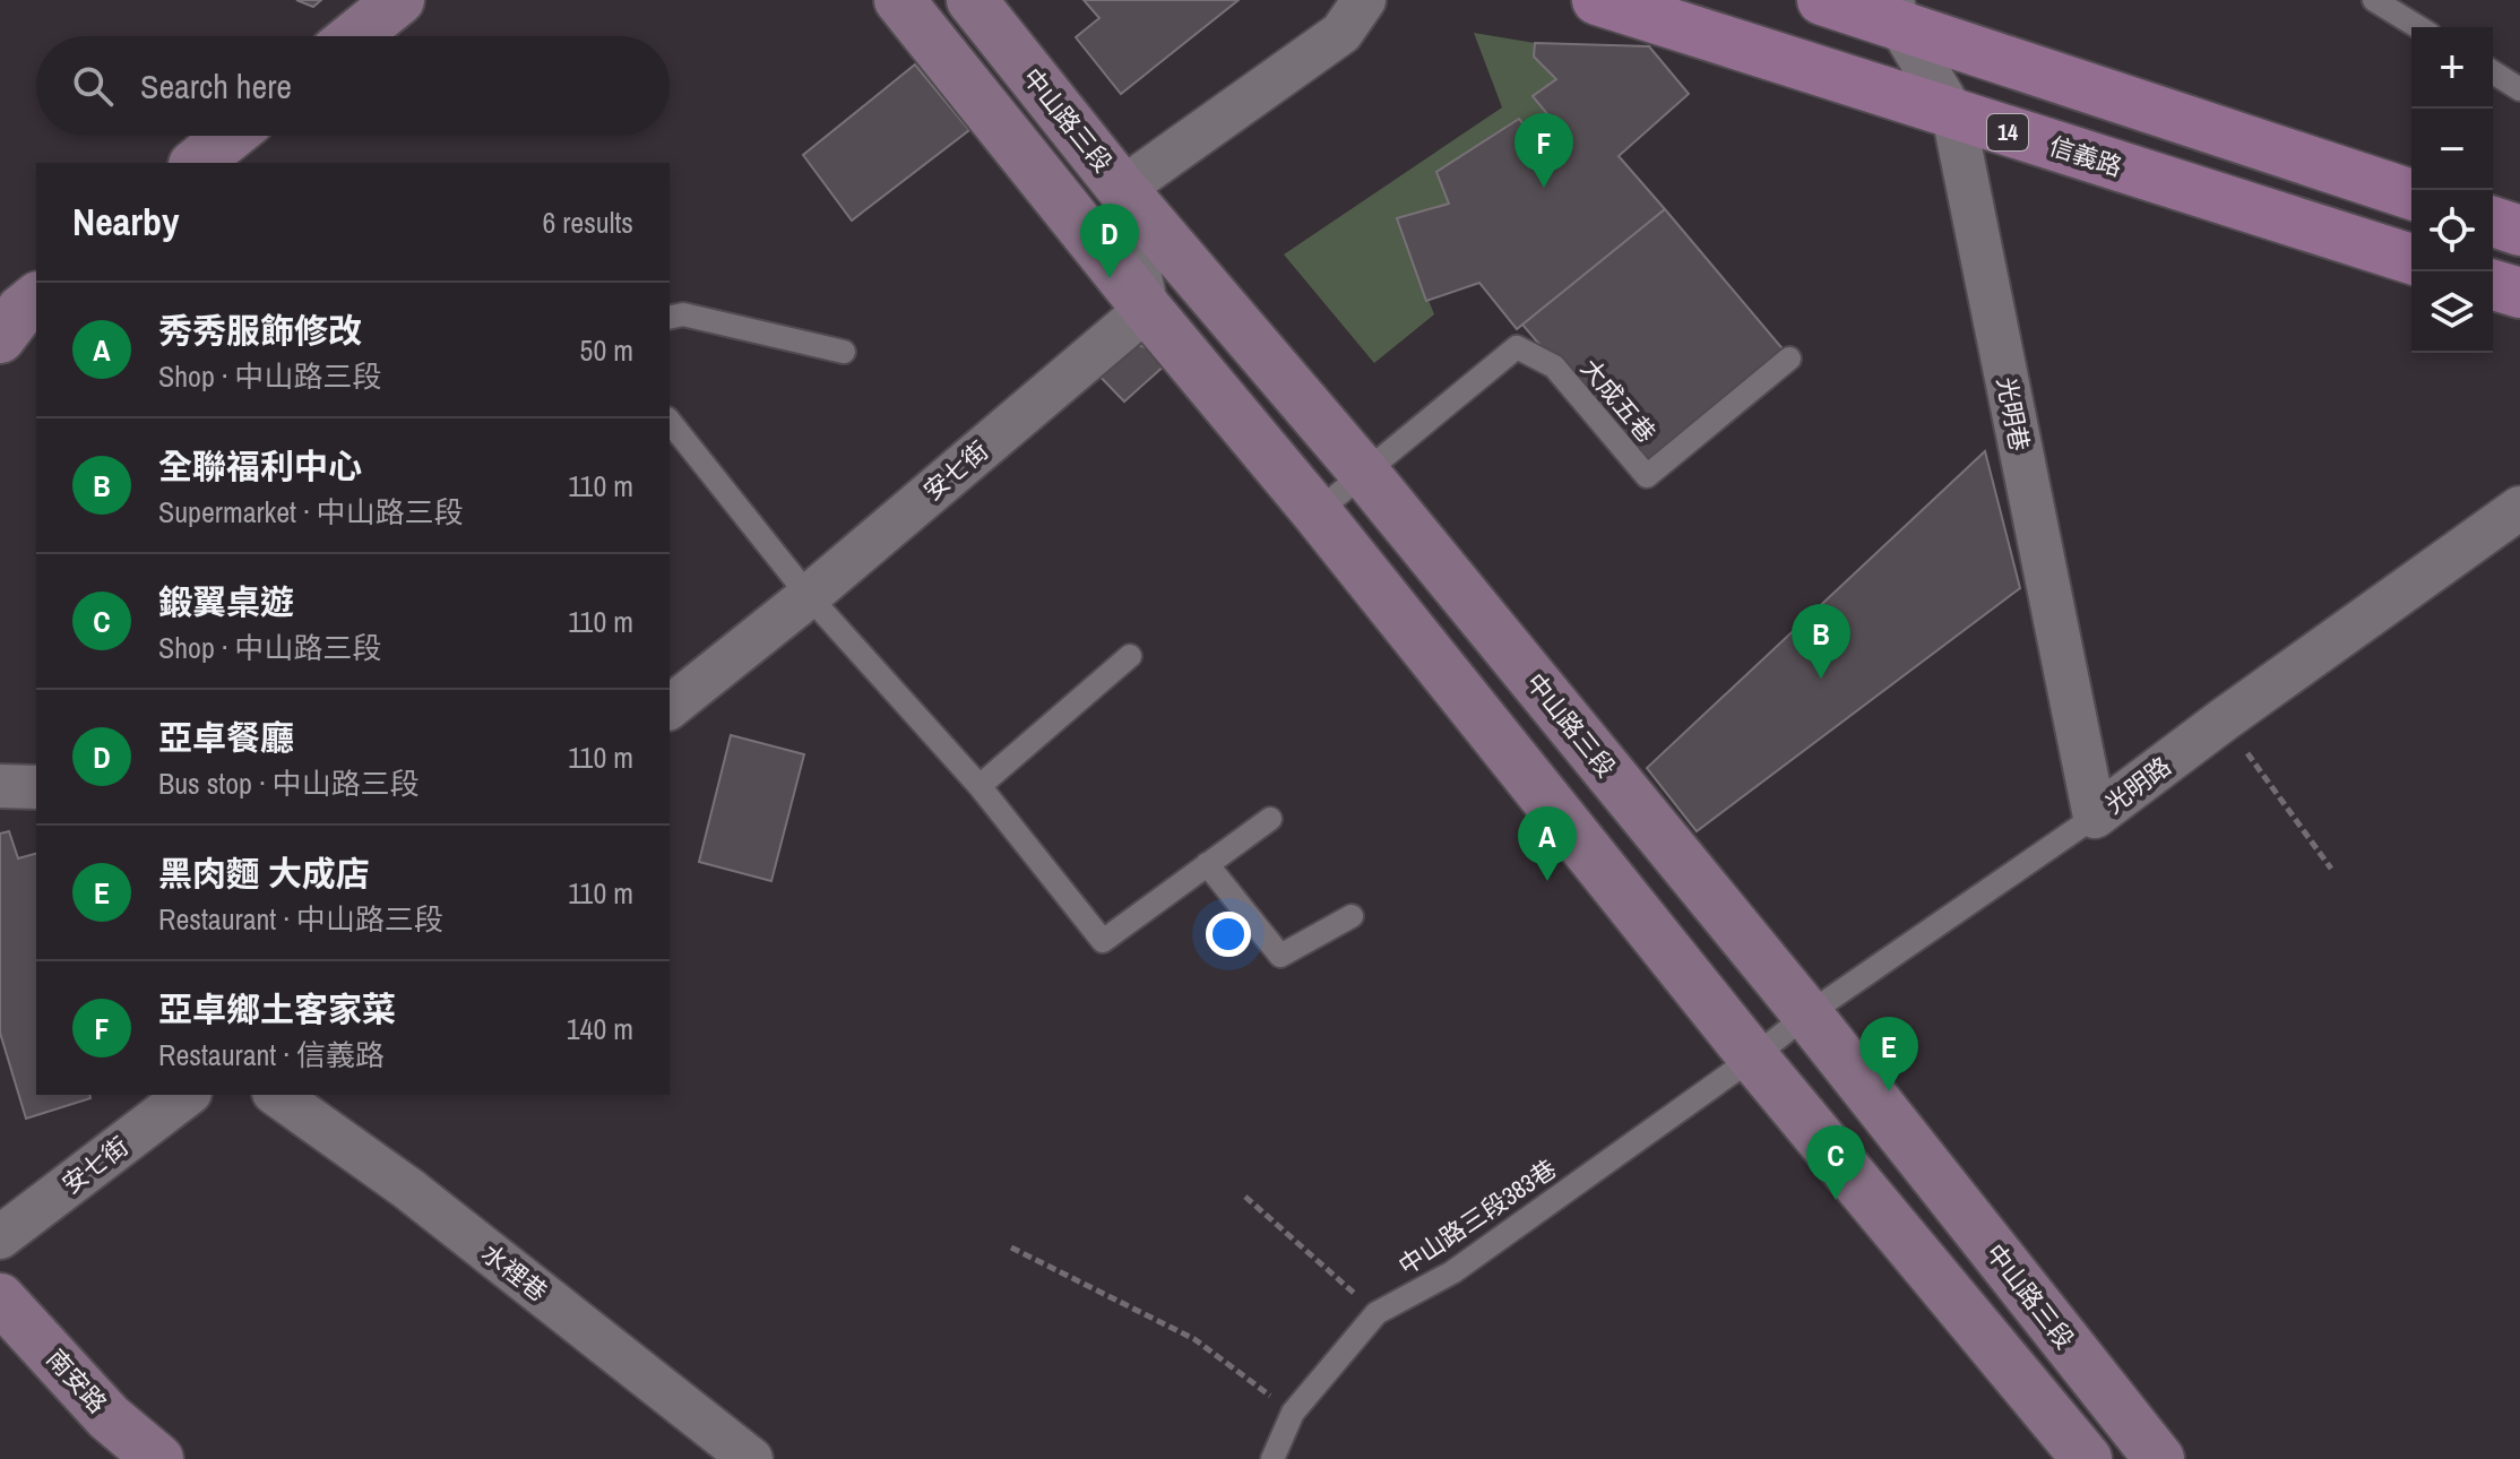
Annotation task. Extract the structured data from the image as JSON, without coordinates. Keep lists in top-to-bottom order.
{
  "streets": {
    "main road": ["14", "信義路"],
    "street": [
      "中山路三段",
      "光明巷",
      "安七街",
      "光明路",
      "水裡巷",
      "南安路"
    ],
    "lane": ["大成五巷", "中山路三段383巷"]
  },
  "crossings": [
    ["中山路三段", "大成五巷"],
    ["中山路三段", "光明路"],
    ["信義路", "光明巷"],
    ["光明巷", "光明路"],
    ["光明路", "中山路三段383巷"]
  ],
  "page": {
    "map_buttons": ["+", "−"],
    "search": "Search here",
    "pins": [
      "F",
      "D",
      "B",
      "A",
      "E",
      "C"
    ],
    "heading": ["Nearby", "6 results"],
    "list": [
      {
        "mark": "A",
        "name": "秀秀服飾修改",
        "note": "Shop · 中山路三段",
        "value": "50 m"
      },
      {
        "mark": "B",
        "name": "全聯福利中心",
        "note": "Supermarket · 中山路三段",
        "value": "110 m"
      },
      {
        "mark": "C",
        "name": "鍛翼桌遊",
        "note": "Shop · 中山路三段",
        "value": "110 m"
      },
      {
        "mark": "D",
        "name": "亞卓餐廳",
        "note": "Bus stop · 中山路三段",
        "value": "110 m"
      },
      {
        "mark": "E",
        "name": "黑肉麵 大成店",
        "note": "Restaurant · 中山路三段",
        "value": "110 m"
      },
      {
        "mark": "F",
        "name": "亞卓鄉土客家菜",
        "note": "Restaurant · 信義路",
        "value": "140 m"
      }
    ]
  }
}
